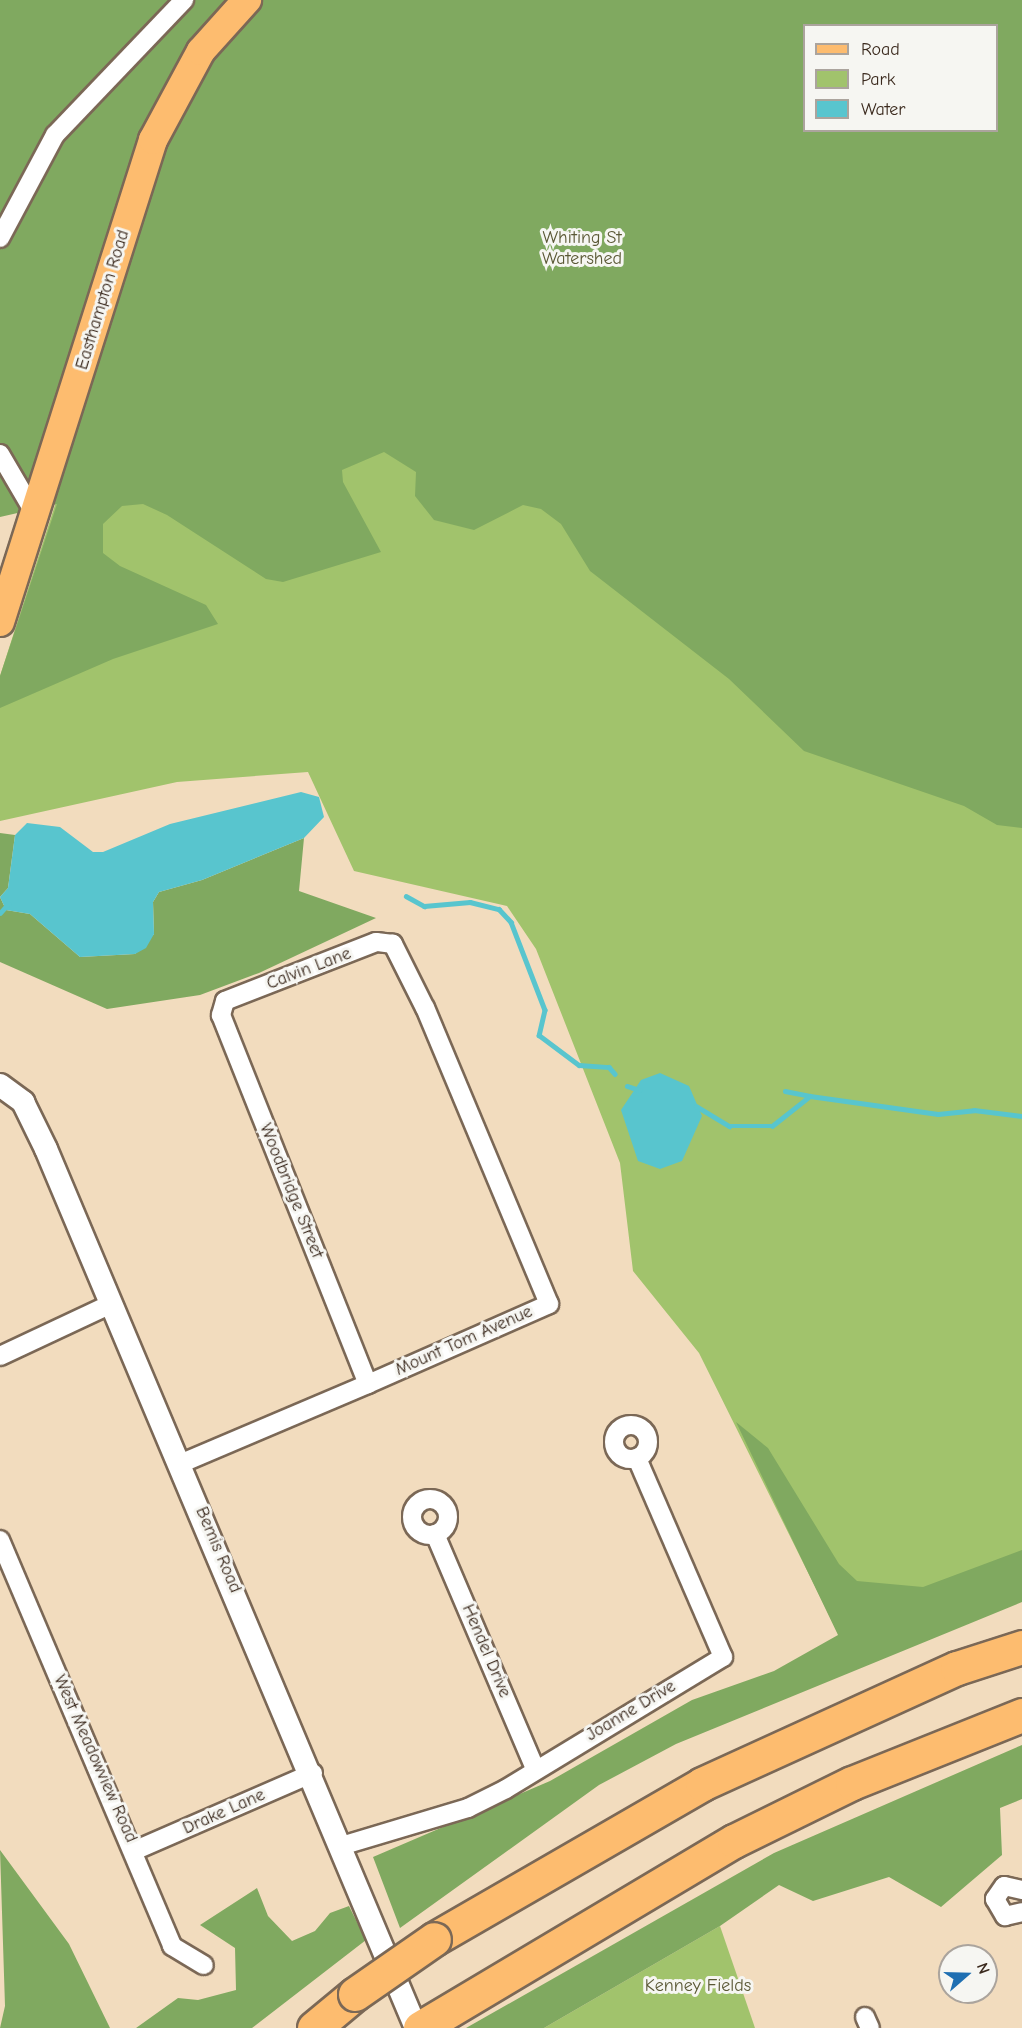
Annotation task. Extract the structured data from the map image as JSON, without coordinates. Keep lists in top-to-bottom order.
{
  "streets": {
    "main road": ["Easthampton Road"],
    "street": [
      "Calvin Lane",
      "Woodbridge Street",
      "Mount Tom Avenue",
      "Bemis Road",
      "Hendel Drive",
      "Joanne Drive",
      "West Meadowview Road",
      "Drake Lane"
    ]
  },
  "crossings": [
    ["Calvin Lane", "Woodbridge Street"],
    ["Calvin Lane", "Mount Tom Avenue"],
    ["Woodbridge Street", "Mount Tom Avenue"],
    ["Mount Tom Avenue", "Bemis Road"],
    ["Bemis Road", "Joanne Drive"],
    ["Bemis Road", "Drake Lane"],
    ["Hendel Drive", "Joanne Drive"],
    ["West Meadowview Road", "Drake Lane"]
  ],
  "parks": ["Whiting St Watershed", "Kenney Fields"],
  "legend": ["Road", "Park", "Water"],
  "north": "right"
}
